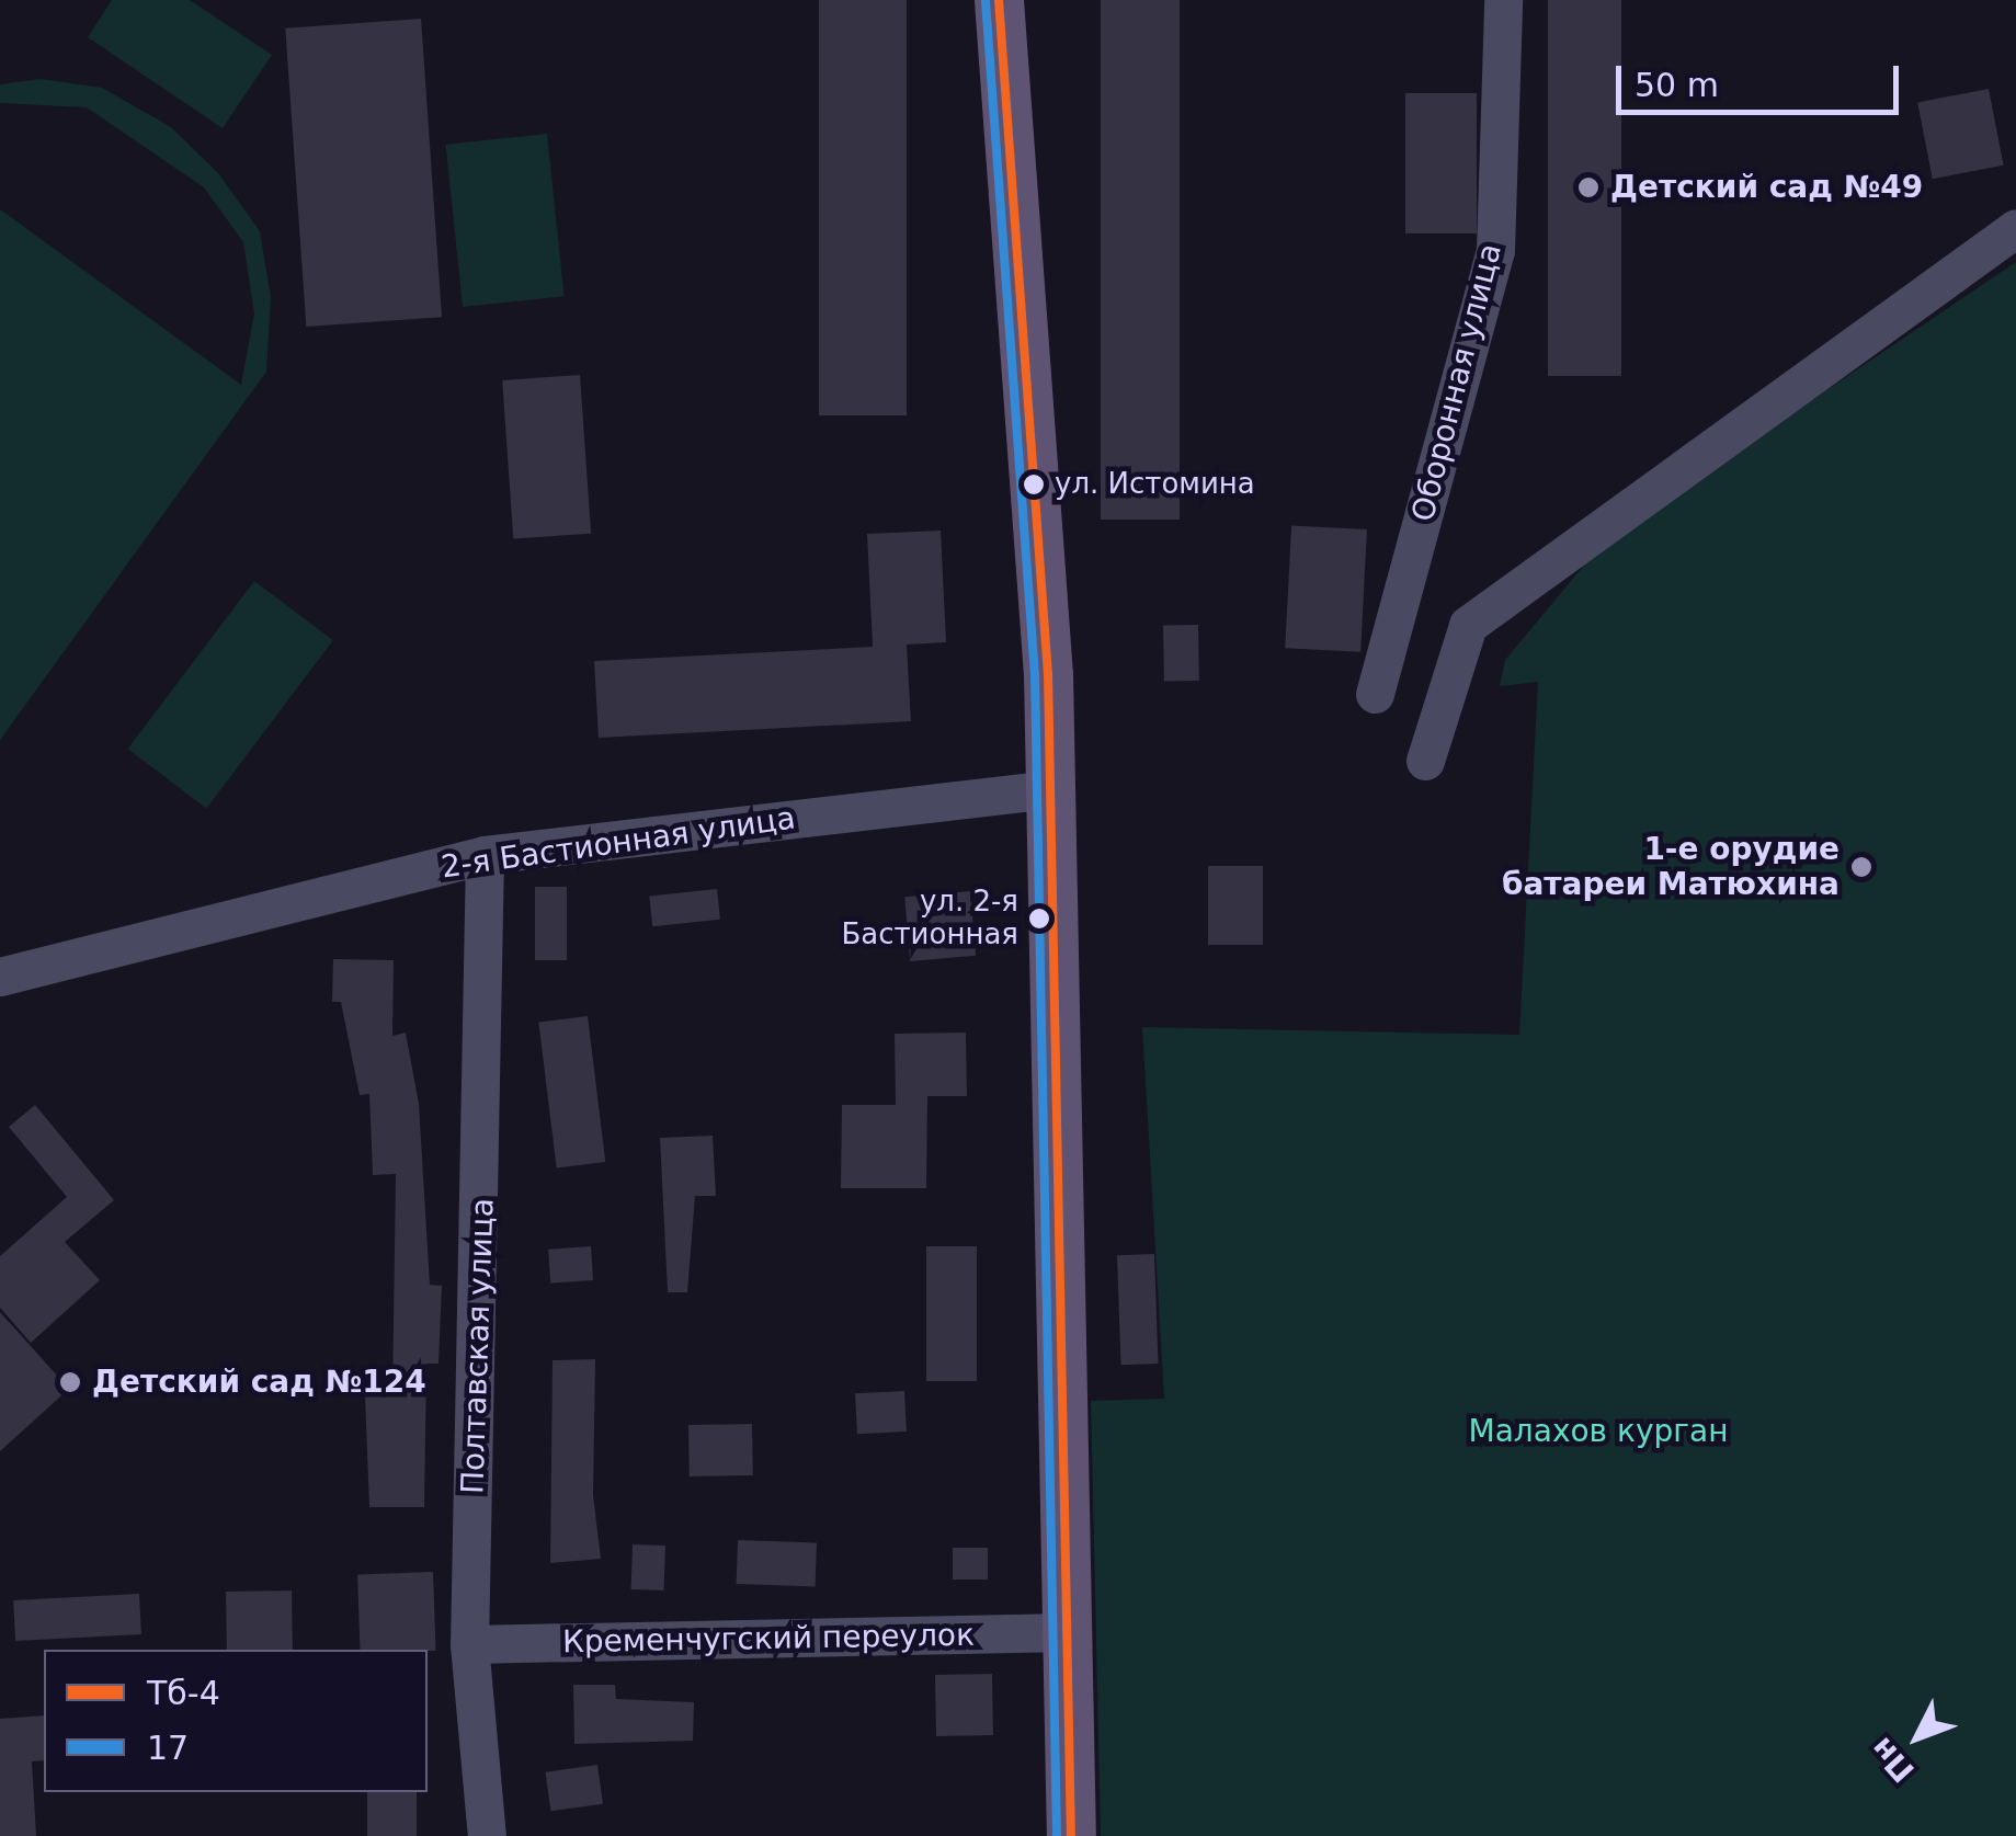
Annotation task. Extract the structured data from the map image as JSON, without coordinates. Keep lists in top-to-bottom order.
{
  "streets": {
    "street": [
      "Оборонная улица",
      "2-я Бастионная улица",
      "Полтавская улица",
      "Кременчугский переулок"
    ]
  },
  "crossings": [
    ["2-я Бастионная улица", "Полтавская улица"],
    ["Полтавская улица", "Кременчугский переулок"]
  ],
  "parks": ["Малахов курган"],
  "places": [
    "Детский сад №49",
    "ул. Истомина",
    "1-е орудие батареи Матюхина",
    "ул. 2-я Бастионная",
    "Детский сад №124"
  ],
  "lines": ["transit line Тб-4", "transit line 17"],
  "legend": ["Тб-4", "17"],
  "scale_bar": "50 m",
  "north": "bottom left"
}
